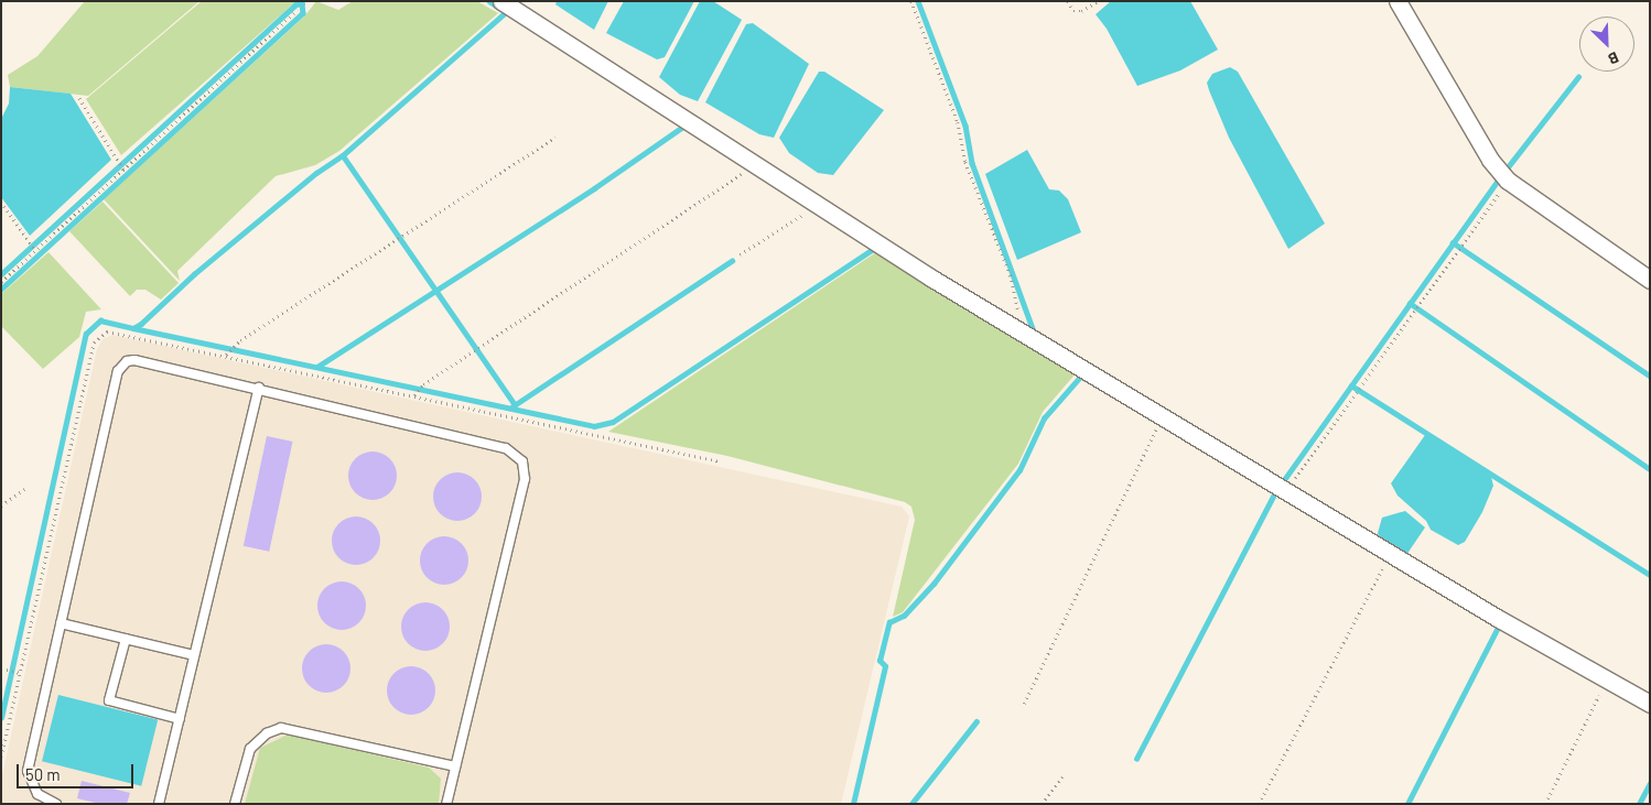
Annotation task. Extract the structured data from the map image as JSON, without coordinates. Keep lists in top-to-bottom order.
{
  "scale_bar": "50 m",
  "north": "bottom right"
}
